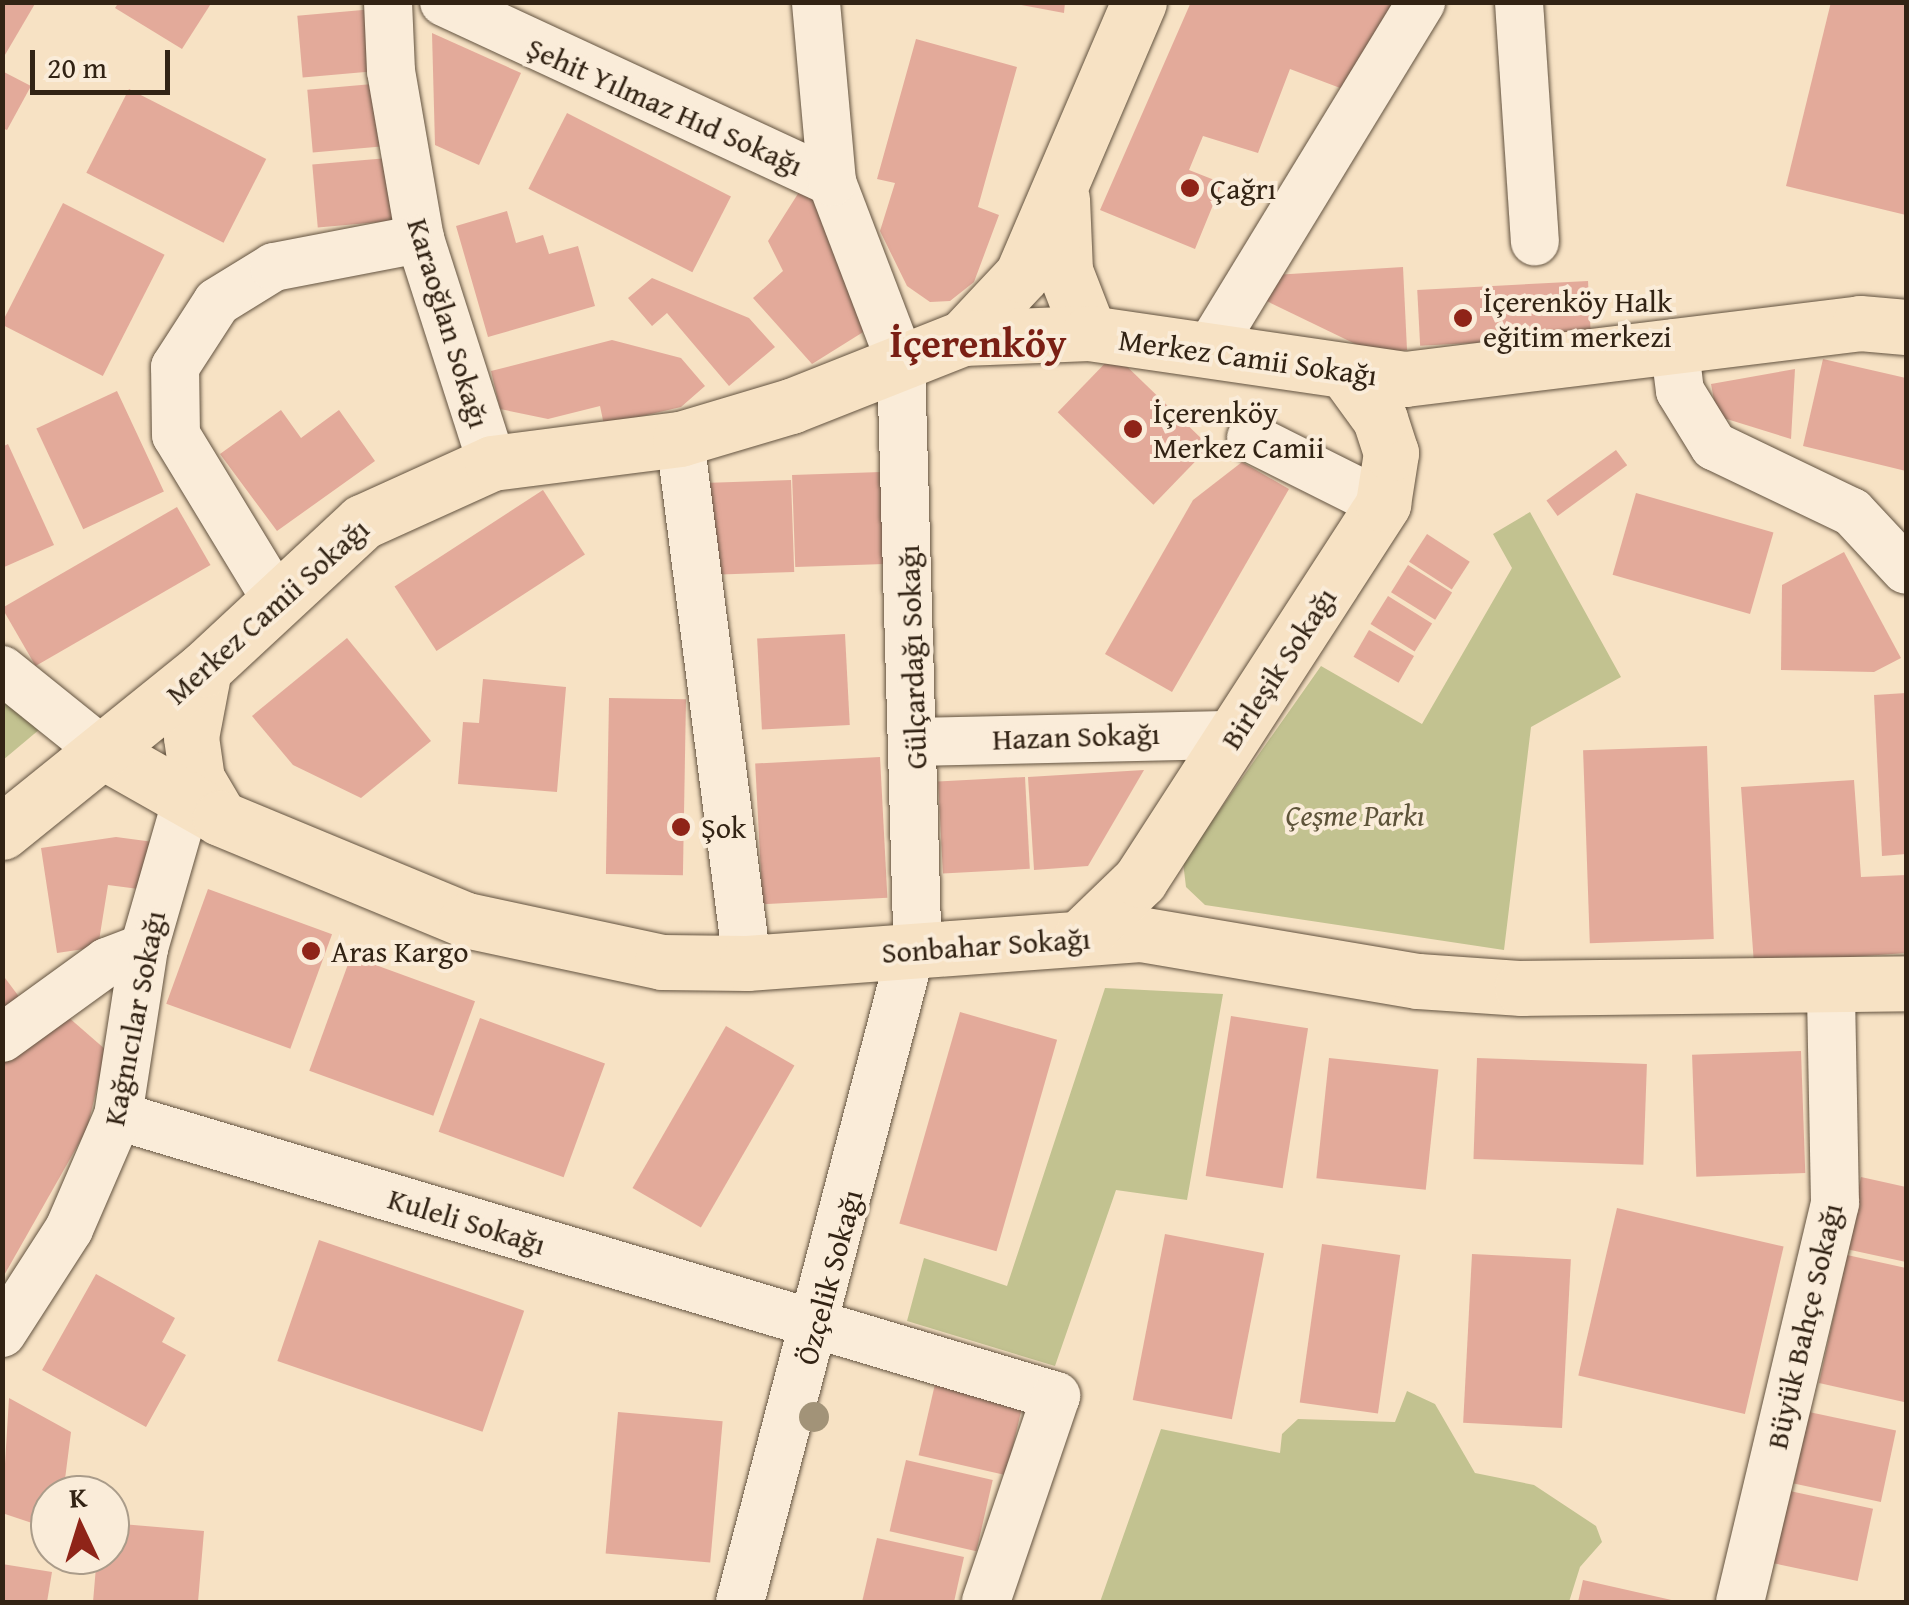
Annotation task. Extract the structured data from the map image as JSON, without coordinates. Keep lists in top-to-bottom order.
{
  "streets": {
    "main road": ["Merkez Camii Sokağı", "Birleşik Sokağı", "Sonbahar Sokağı"],
    "street": [
      "Şehit Yılmaz Hıd Sokağı",
      "Karaoğlan Sokağı",
      "Gülçardağı Sokağı",
      "Hazan Sokağı",
      "Kağnıcılar Sokağı",
      "Kuleli Sokağı",
      "Özçelik Sokağı",
      "Büyük Bahçe Sokağı"
    ]
  },
  "crossings": [
    ["Şehit Yılmaz Hıd Sokağı", "Gülçardağı Sokağı"],
    ["Karaoğlan Sokağı", "Merkez Camii Sokağı"],
    ["Merkez Camii Sokağı", "Gülçardağı Sokağı"],
    ["Merkez Camii Sokağı", "Birleşik Sokağı"],
    ["Merkez Camii Sokağı", "Sonbahar Sokağı"],
    ["Gülçardağı Sokağı", "Hazan Sokağı"],
    ["Gülçardağı Sokağı", "Sonbahar Sokağı"],
    ["Gülçardağı Sokağı", "Özçelik Sokağı"],
    ["Birleşik Sokağı", "Hazan Sokağı"],
    ["Birleşik Sokağı", "Sonbahar Sokağı"],
    ["Sonbahar Sokağı", "Kağnıcılar Sokağı"],
    ["Sonbahar Sokağı", "Özçelik Sokağı"],
    ["Sonbahar Sokağı", "Büyük Bahçe Sokağı"],
    ["Kağnıcılar Sokağı", "Kuleli Sokağı"],
    ["Kuleli Sokağı", "Özçelik Sokağı"]
  ],
  "districts": ["İçerenköy"],
  "parks": ["Çeşme Parkı"],
  "places": [
    "Çağrı",
    "İçerenköy Halk eğitim merkezi",
    "İçerenköy Merkez Camii",
    "Şok",
    "Aras Kargo"
  ],
  "scale_bar": "20 m",
  "north": "top"
}
